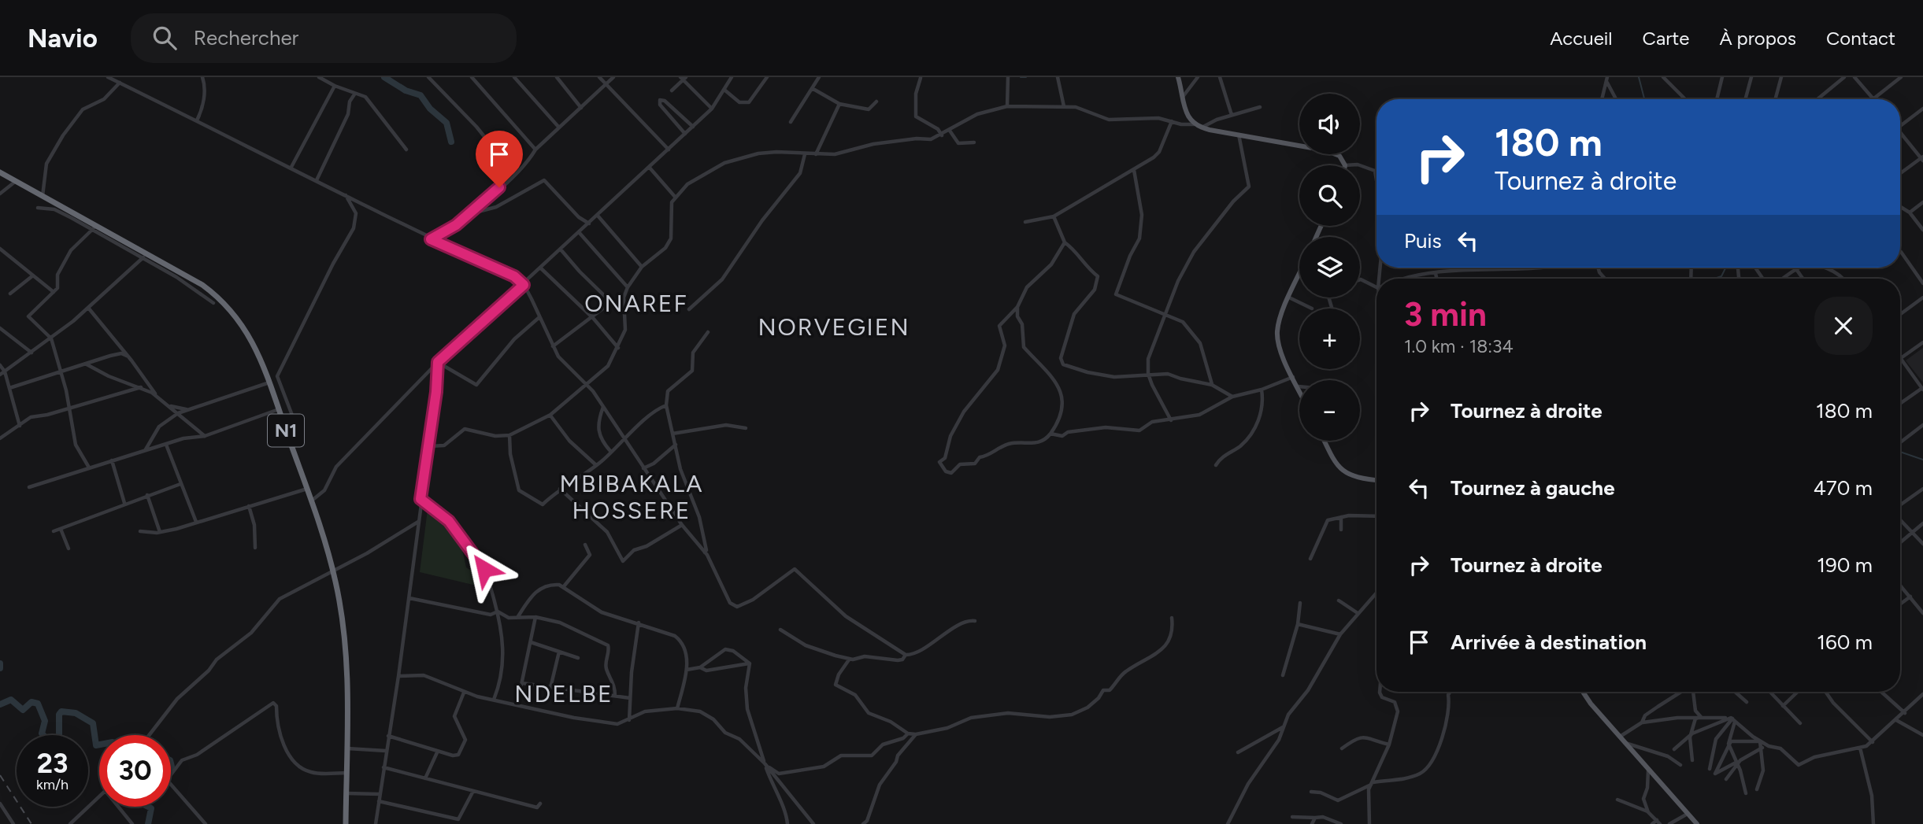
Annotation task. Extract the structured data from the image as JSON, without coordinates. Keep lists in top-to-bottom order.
{
  "streets": {
    "highway": ["N1"]
  },
  "districts": [
    "ONAREF",
    "NORVEGIEN",
    "MBIBAKALA HOSSERE",
    "NDELBE"
  ],
  "page": {
    "header": "Navio",
    "search": "Rechercher",
    "nav": [
      "Accueil",
      "Carte",
      "À propos",
      "Contact"
    ],
    "map_buttons": ["+", "−"],
    "turn": ["180 m", "Tournez à droite"],
    "then": "Puis",
    "heading": ["3 min", "1.0 km · 18:34"],
    "list": [
      {
        "name": "Tournez à droite",
        "value": "180 m"
      },
      {
        "name": "Tournez à gauche",
        "value": "470 m"
      },
      {
        "name": "Tournez à droite",
        "value": "190 m"
      },
      {
        "name": "Arrivée à destination",
        "value": "160 m"
      }
    ],
    "speed": "23 km/h",
    "limit": "30"
  }
}
